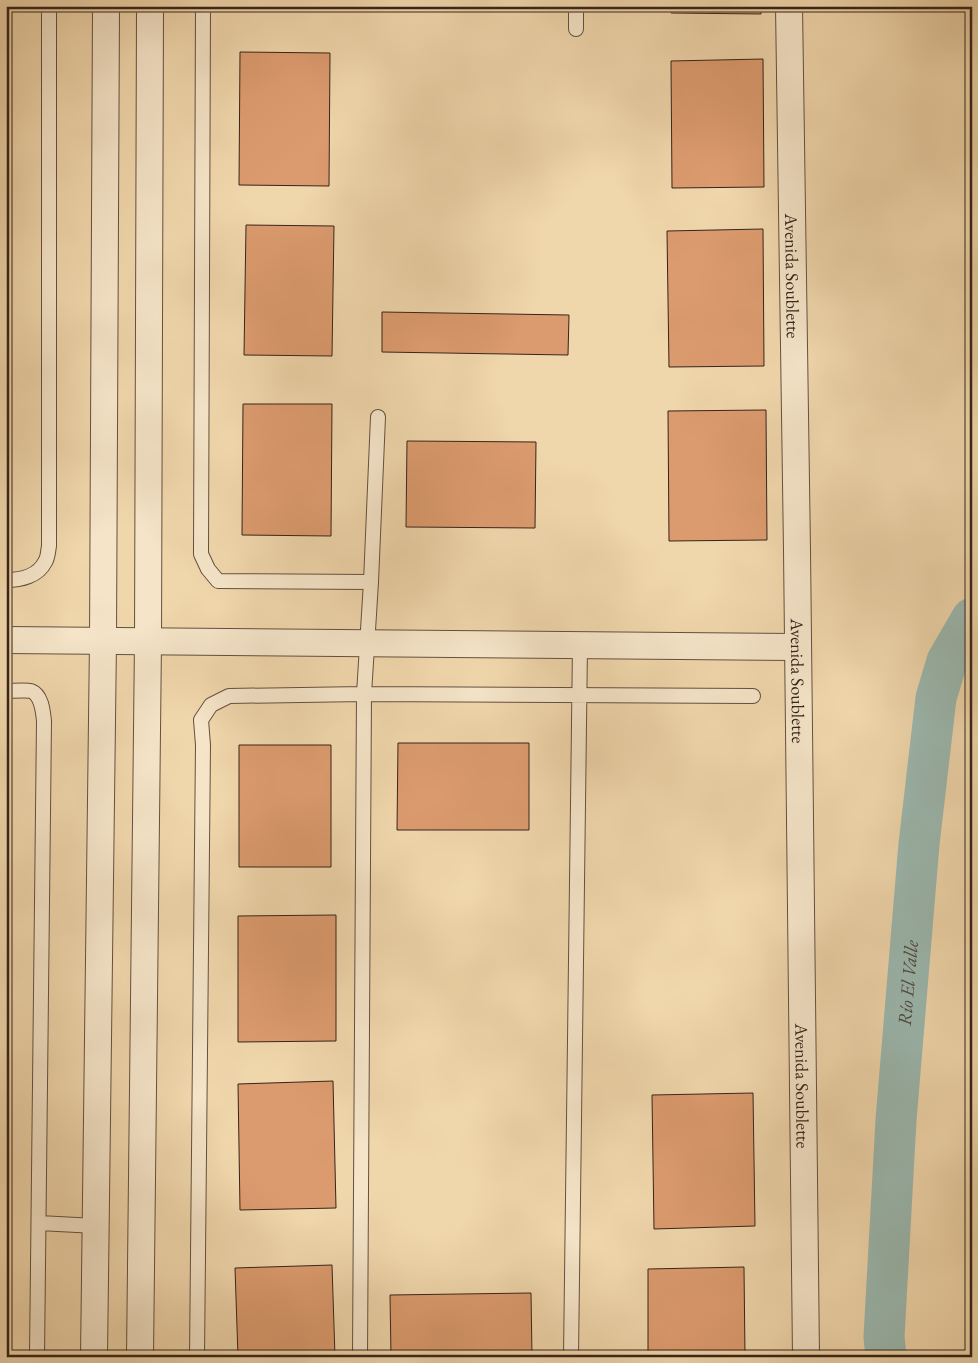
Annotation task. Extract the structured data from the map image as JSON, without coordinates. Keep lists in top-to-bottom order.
{
  "streets": {
    "street": ["Avenida Soublette"]
  },
  "water": ["Río El Valle"]
}
